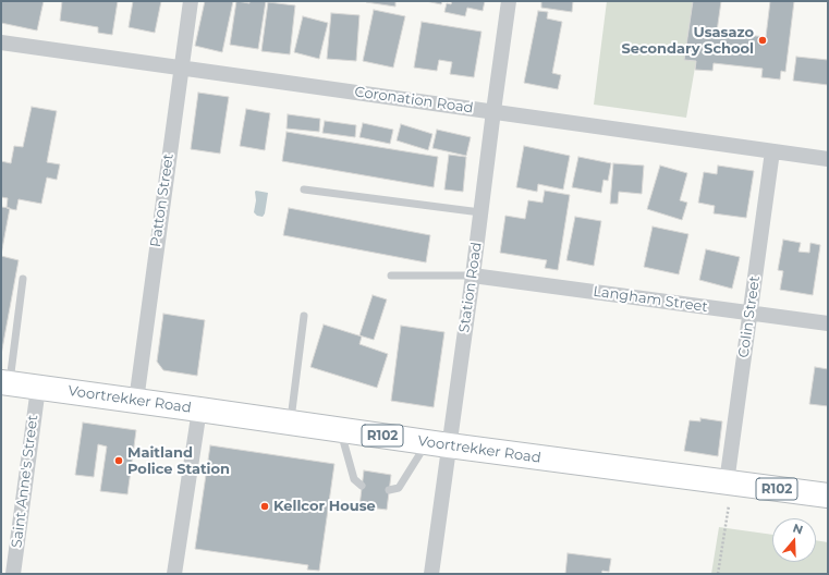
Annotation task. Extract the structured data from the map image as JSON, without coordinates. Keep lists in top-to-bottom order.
{
  "streets": {
    "main road": ["Voortrekker Road", "R102"],
    "street": [
      "Coronation Road",
      "Patton Street",
      "Station Road",
      "Langham Street",
      "Colin Street",
      "Saint Anne's Street"
    ]
  },
  "crossings": [
    ["Coronation Road", "Patton Street"],
    ["Coronation Road", "Station Road"],
    ["Coronation Road", "Colin Street"],
    ["Patton Street", "Voortrekker Road"],
    ["Station Road", "Langham Street"],
    ["Station Road", "Voortrekker Road"],
    ["Langham Street", "Colin Street"],
    ["Colin Street", "Voortrekker Road"],
    ["Voortrekker Road", "Saint Anne's Street"]
  ],
  "places": ["Usasazo Secondary School", "Maitland Police Station", "Kellcor House"],
  "north": "top"
}
